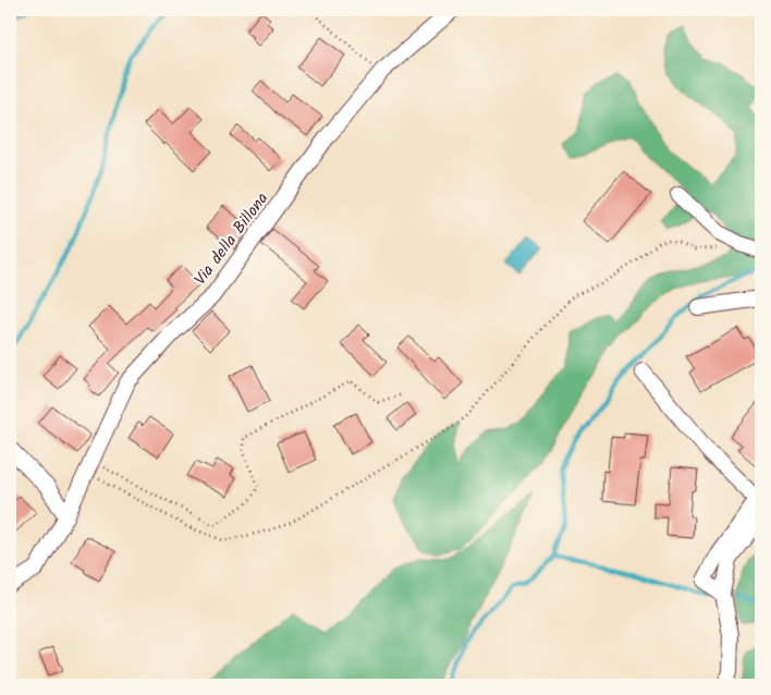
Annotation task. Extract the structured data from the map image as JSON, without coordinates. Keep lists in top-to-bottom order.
{
  "streets": {
    "street": ["Via della Billona"]
  }
}
